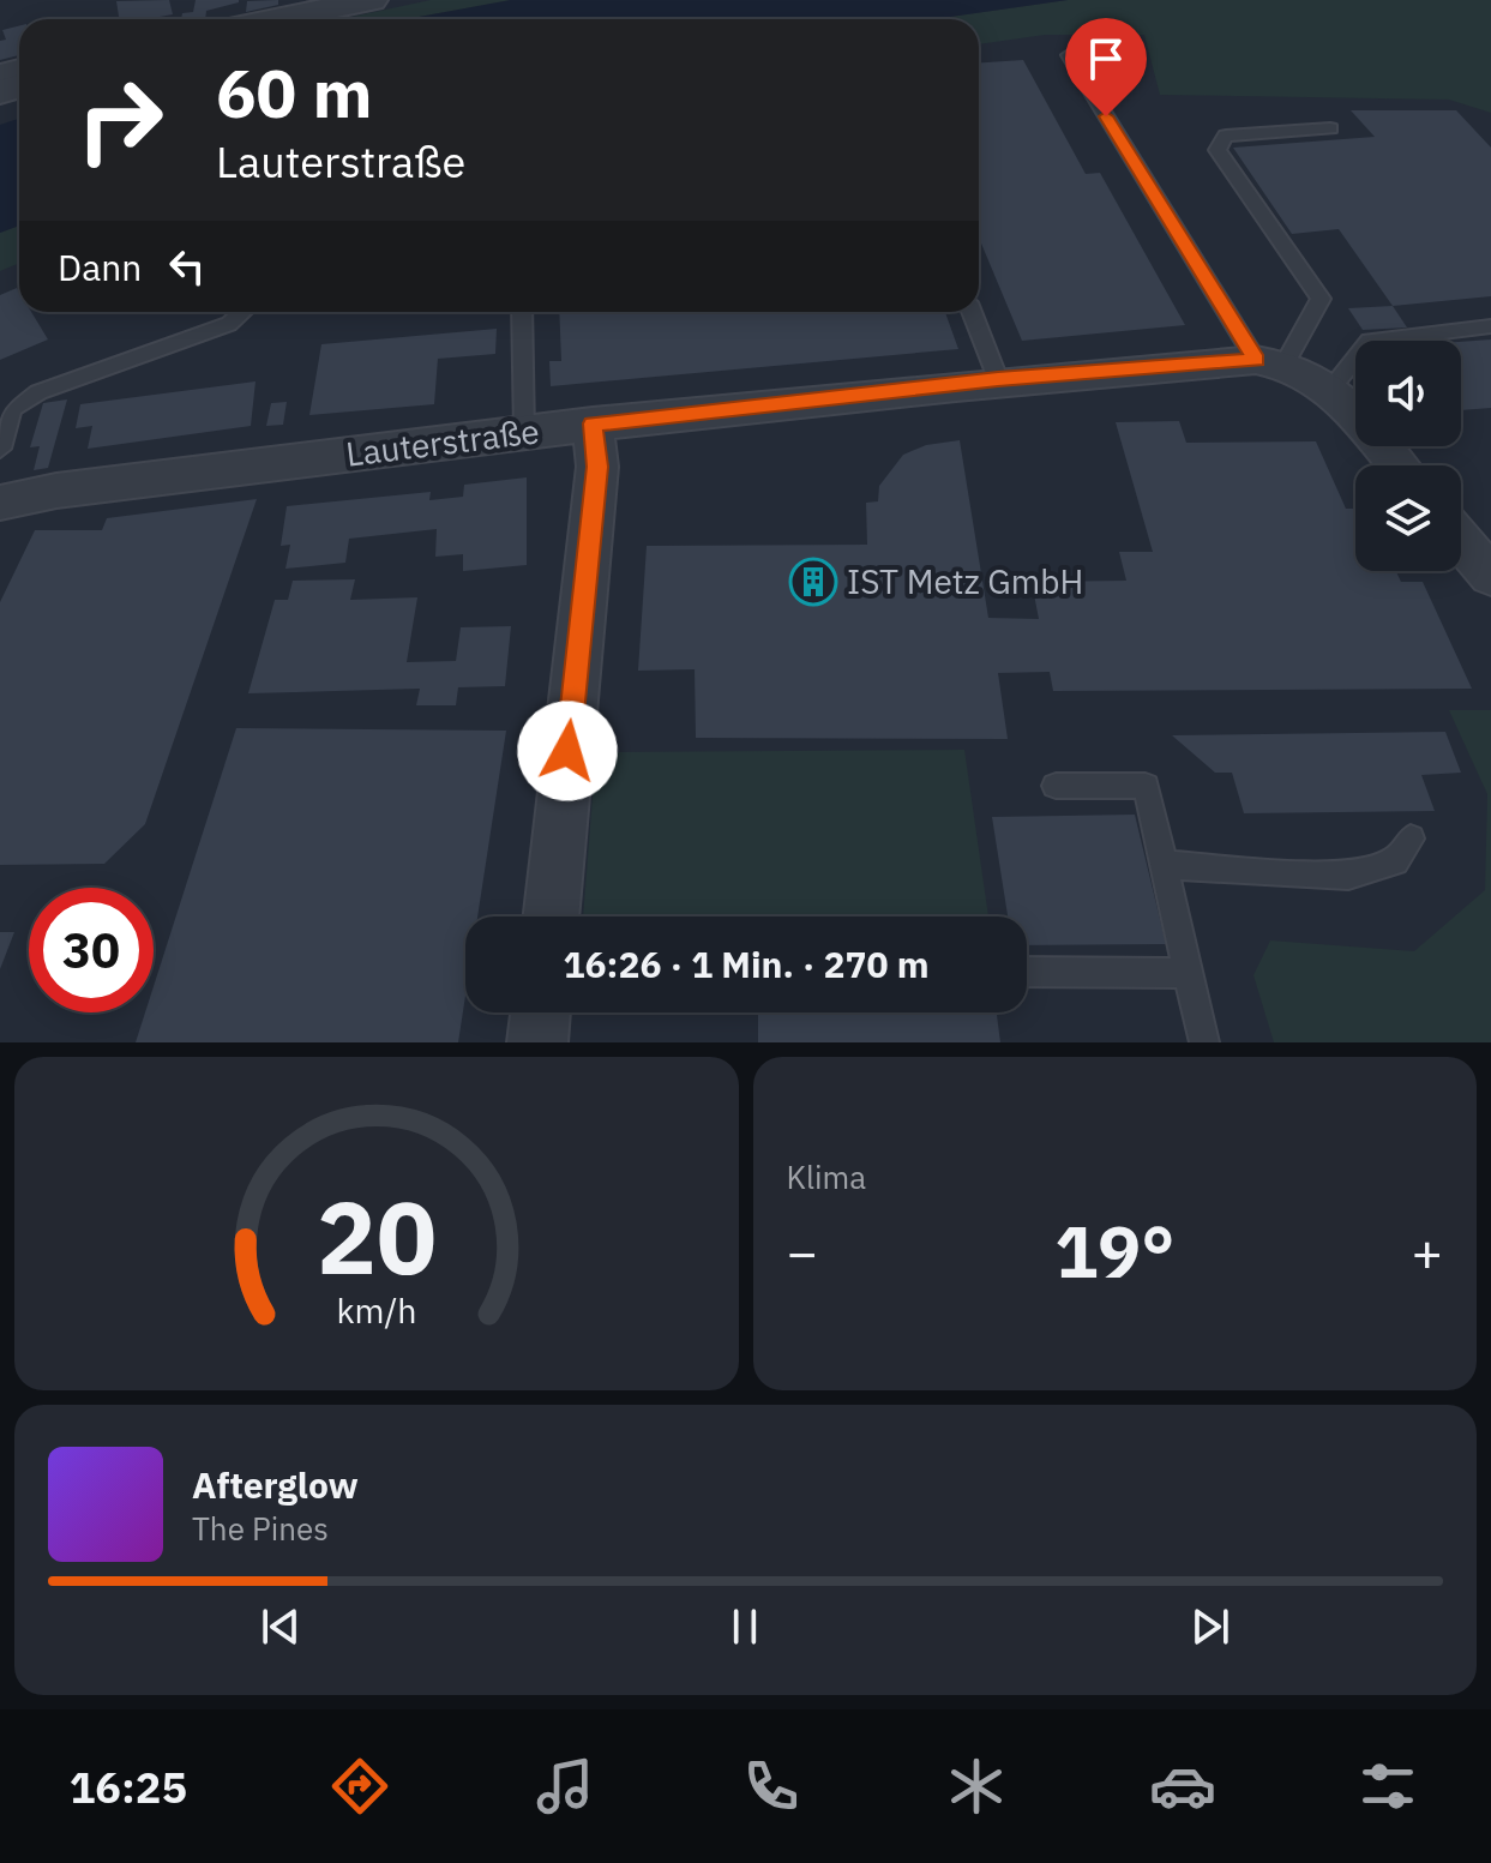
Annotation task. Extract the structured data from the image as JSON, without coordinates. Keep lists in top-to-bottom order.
{
  "streets": {
    "street": ["Lauterstraße"]
  },
  "places": {
    "building": ["IST Metz GmbH"]
  },
  "page": {
    "turn": ["60 m", "Lauterstraße"],
    "then": "Dann",
    "limit": "30",
    "trip": "16:26 · 1 Min. · 270 m",
    "tile": "Klima",
    "heat": ["−", "19°", "+"],
    "song": ["Afterglow", "The Pines"],
    "tabs": "16:25",
    "gauge": ["20", "km/h"]
  }
}
